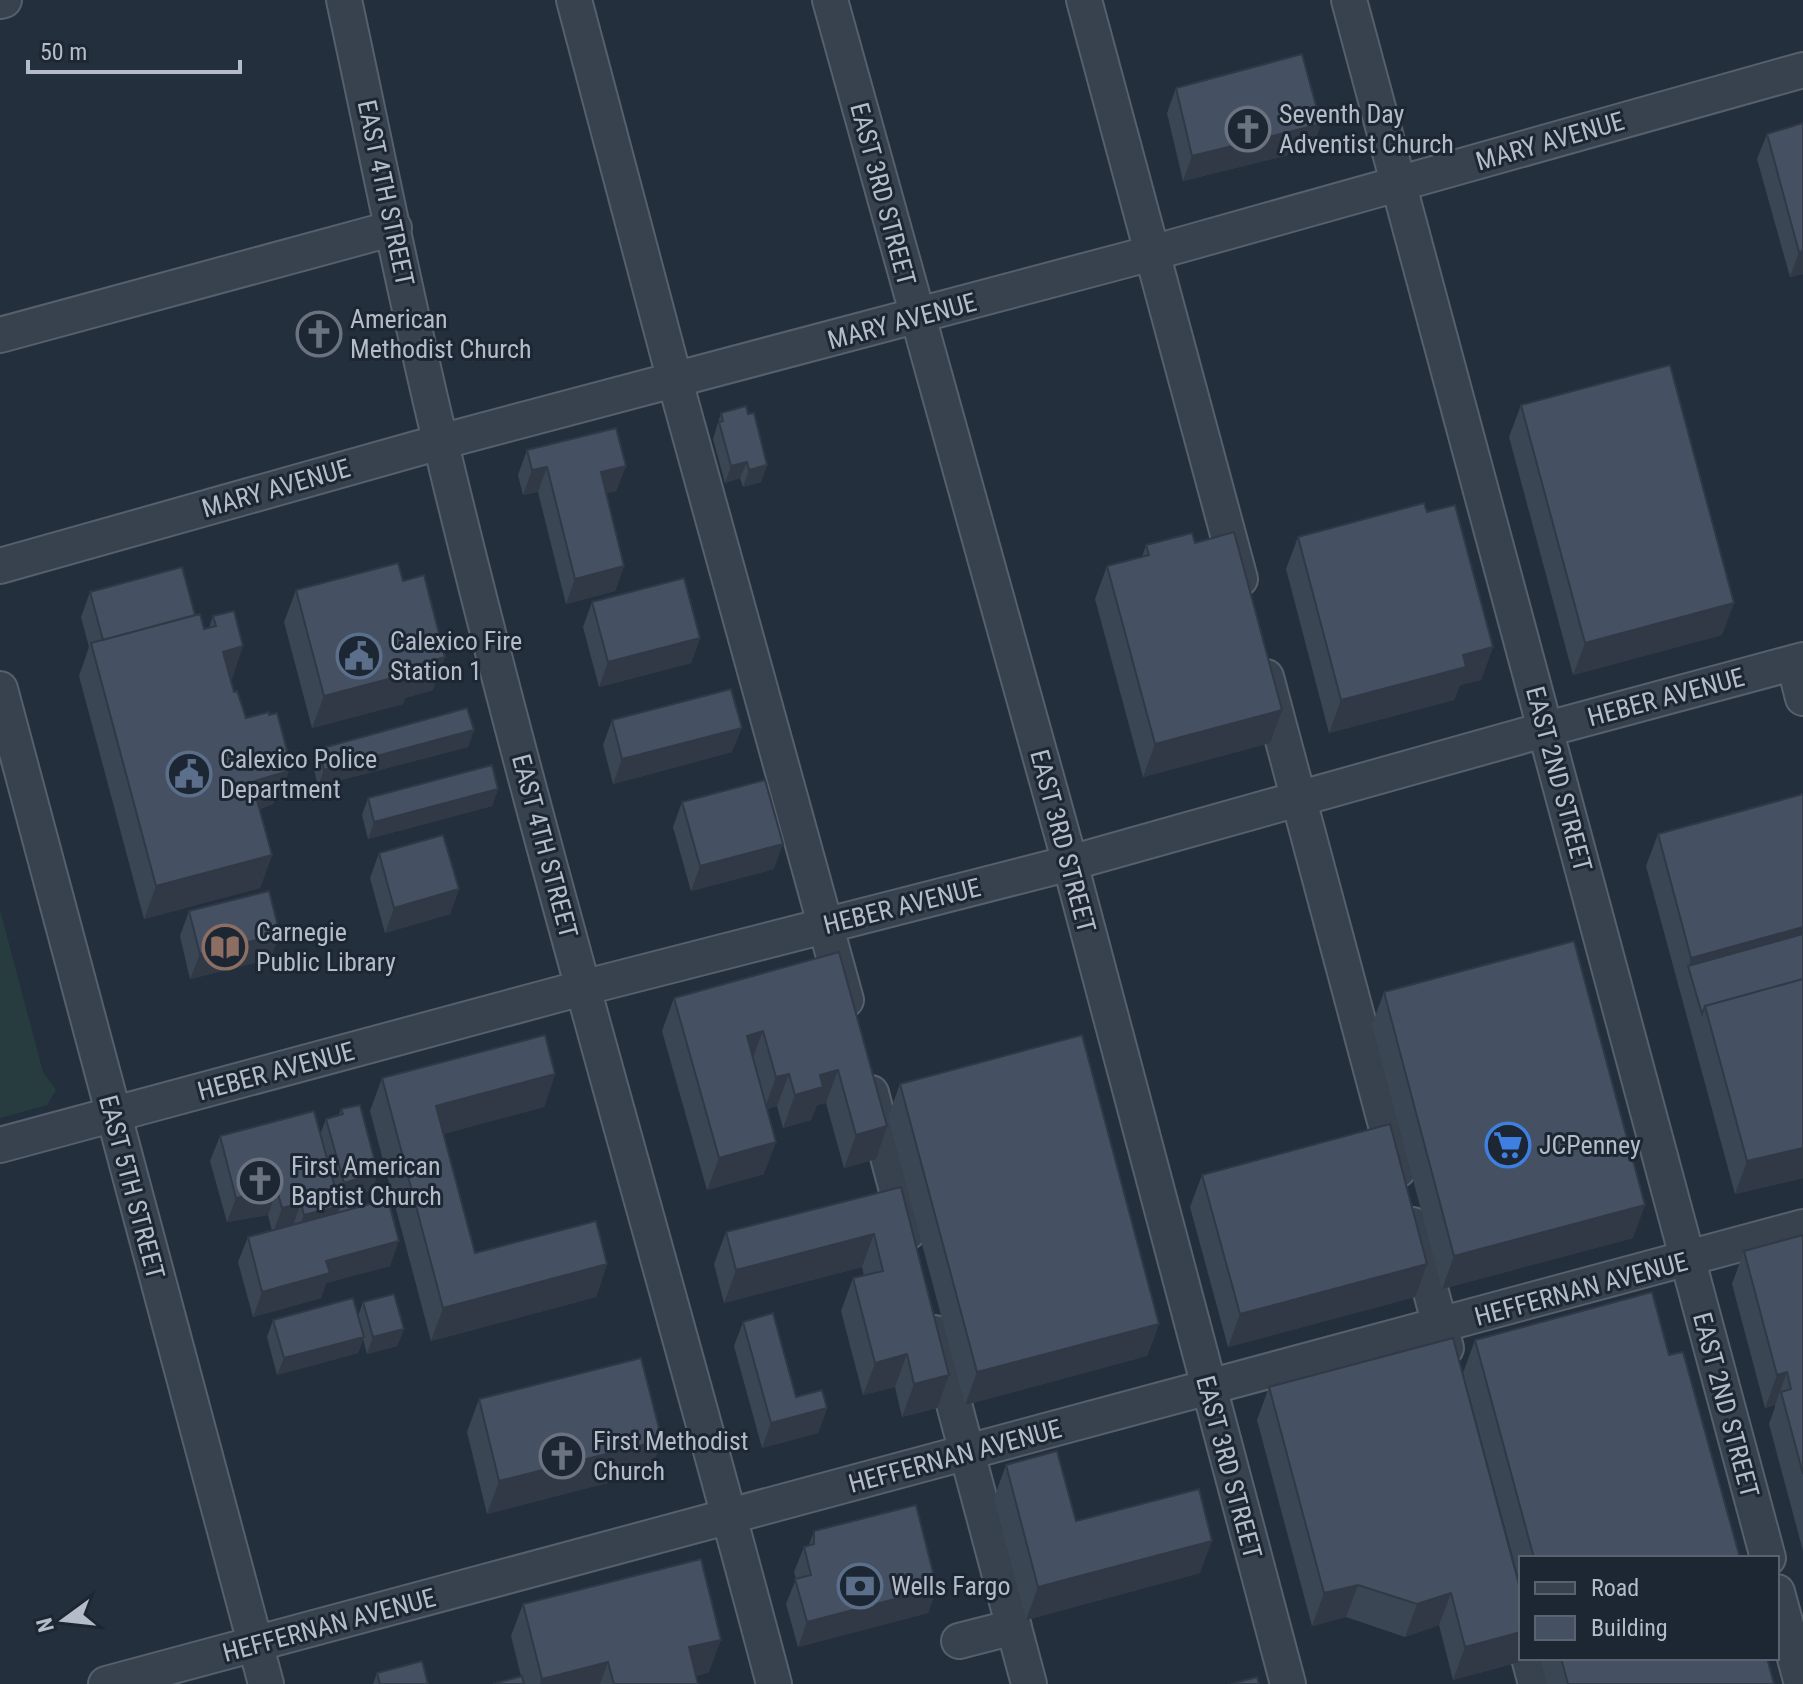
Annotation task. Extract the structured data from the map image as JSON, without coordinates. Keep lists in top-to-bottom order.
{
  "streets": {
    "street": [
      "MARY AVENUE",
      "EAST 4TH STREET",
      "EAST 3RD STREET",
      "HEBER AVENUE",
      "EAST 2ND STREET",
      "EAST 5TH STREET",
      "HEFFERNAN AVENUE"
    ]
  },
  "crossings": [
    ["MARY AVENUE", "EAST 4TH STREET"],
    ["MARY AVENUE", "EAST 3RD STREET"],
    ["MARY AVENUE", "EAST 2ND STREET"],
    ["EAST 4TH STREET", "HEBER AVENUE"],
    ["EAST 4TH STREET", "HEFFERNAN AVENUE"],
    ["EAST 3RD STREET", "HEBER AVENUE"],
    ["EAST 3RD STREET", "HEFFERNAN AVENUE"],
    ["HEBER AVENUE", "EAST 2ND STREET"],
    ["HEBER AVENUE", "EAST 5TH STREET"],
    ["EAST 2ND STREET", "HEFFERNAN AVENUE"],
    ["EAST 5TH STREET", "HEFFERNAN AVENUE"]
  ],
  "places": {
    "church": [
      "Seventh Day Adventist Church",
      "American Methodist Church",
      "First American Baptist Church",
      "First Methodist Church"
    ],
    "public building": ["Calexico Fire Station 1", "Calexico Police Department"],
    "library": ["Carnegie Public Library"],
    "supermarket": ["JCPenney"],
    "bank": ["Wells Fargo"]
  },
  "legend": ["Road", "Building"],
  "scale_bar": "50 m",
  "north": "left"
}
